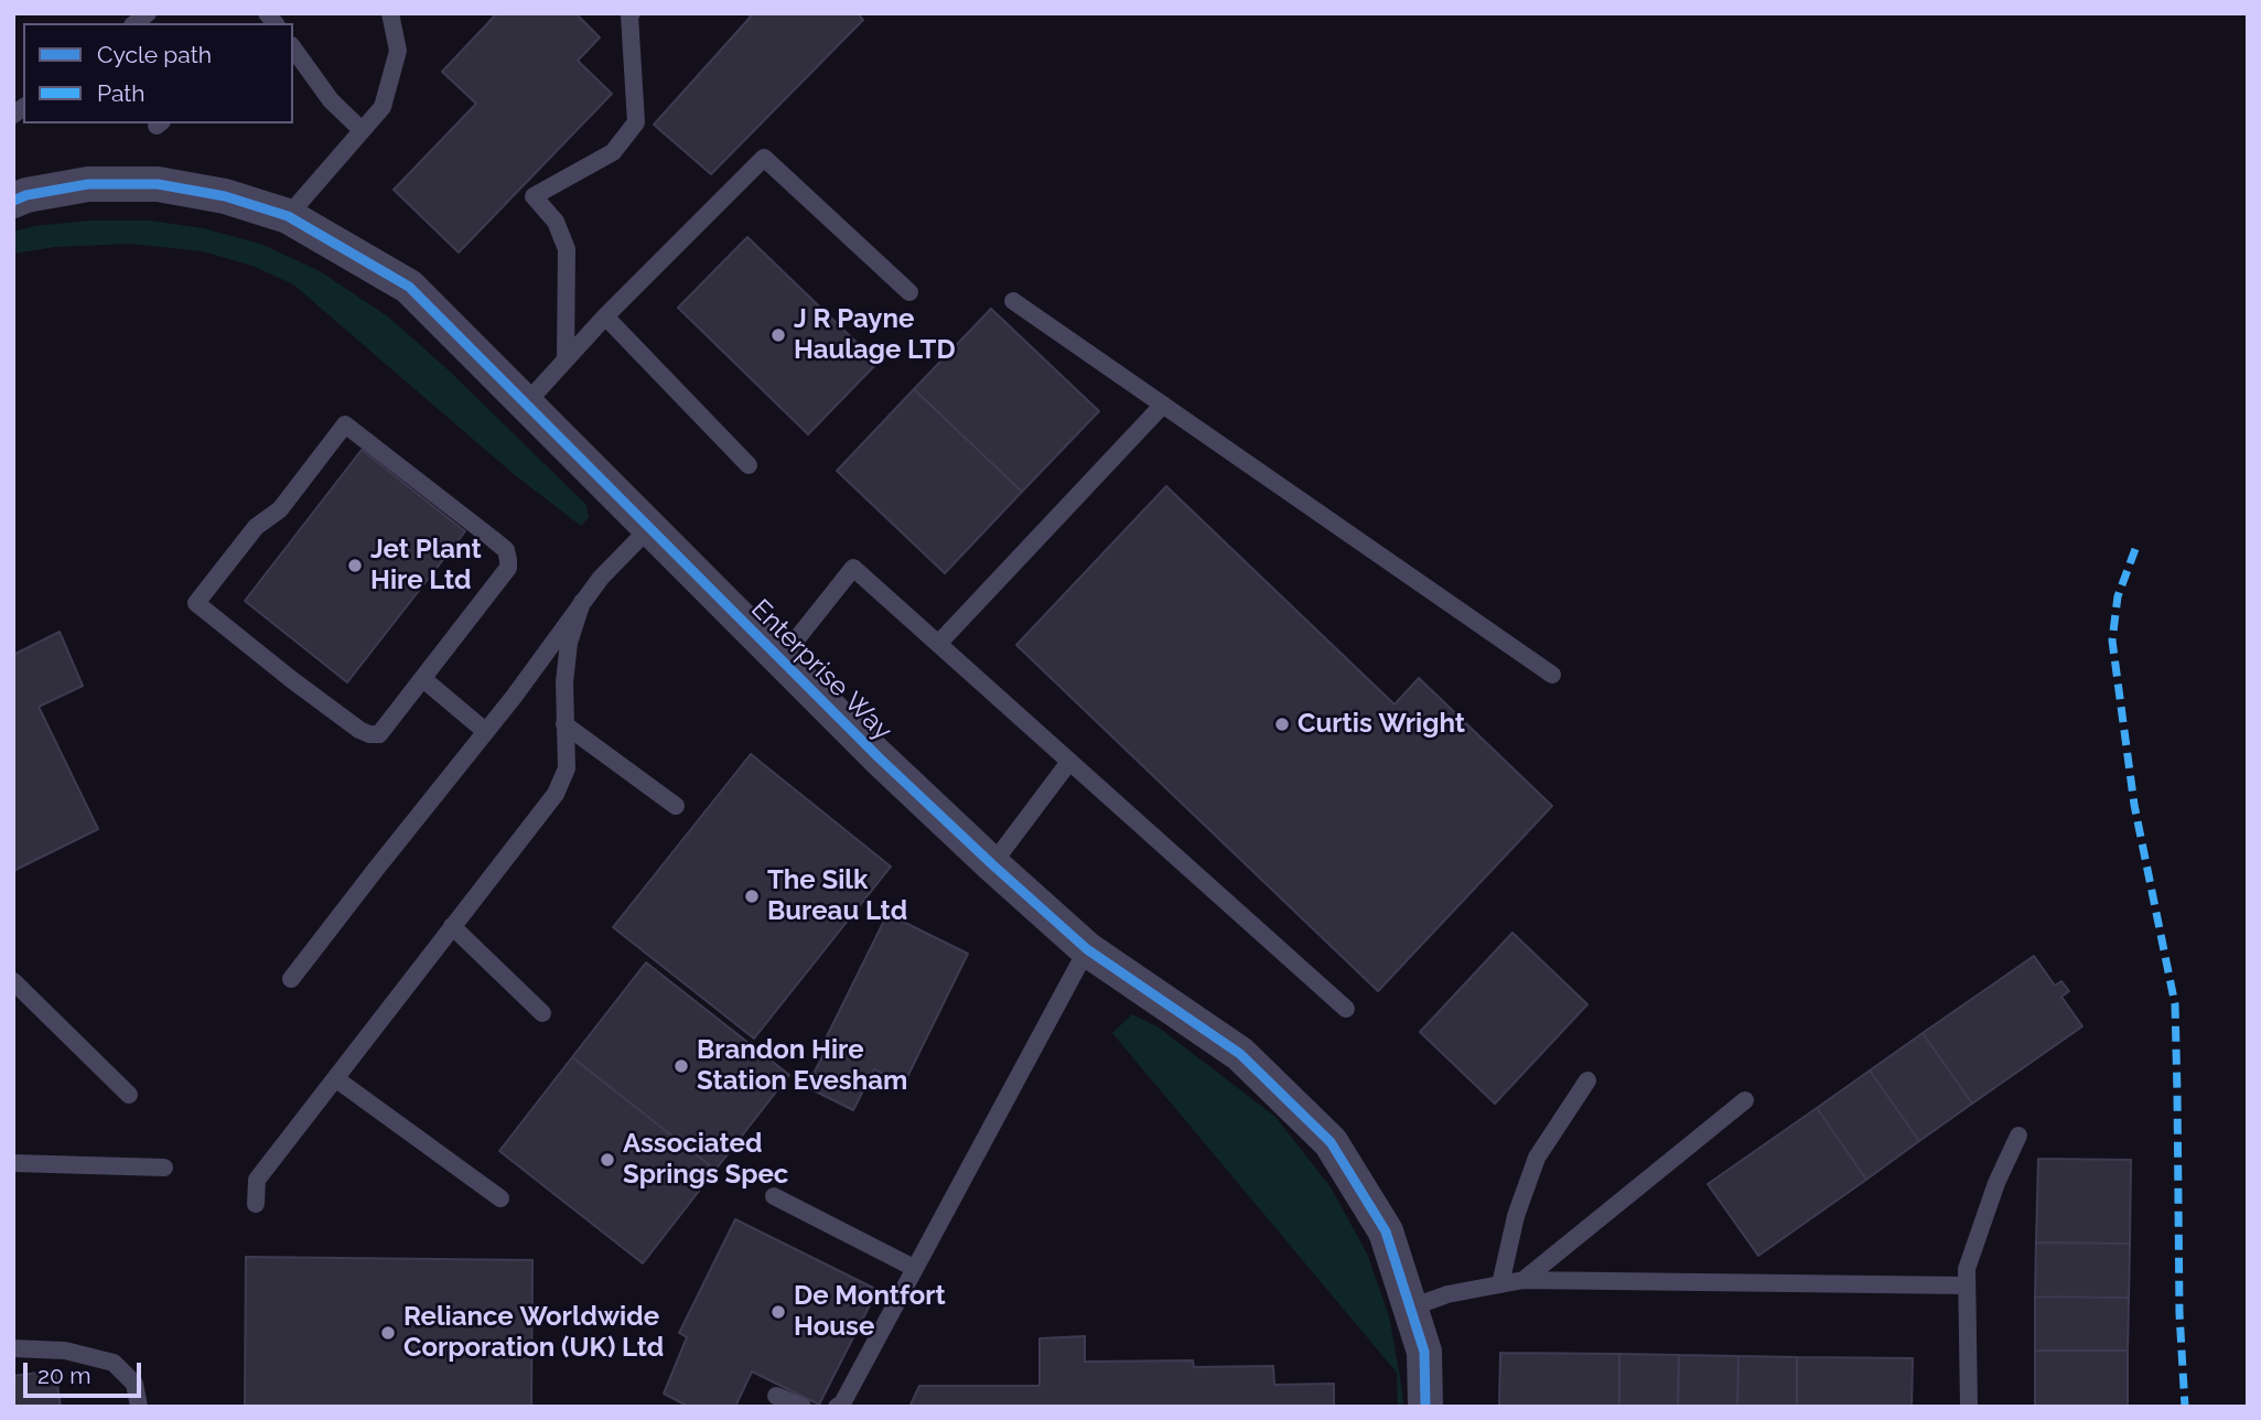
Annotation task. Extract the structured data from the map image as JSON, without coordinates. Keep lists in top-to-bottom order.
{
  "streets": {
    "street": ["Enterprise Way"]
  },
  "places": [
    "J R Payne Haulage LTD",
    "Jet Plant Hire Ltd",
    "Curtis Wright",
    "The Silk Bureau Ltd",
    "Brandon Hire Station Evesham",
    "Associated Springs Spec",
    "De Montfort House",
    "Reliance Worldwide Corporation (UK) Ltd"
  ],
  "legend": ["Cycle path", "Path"],
  "scale_bar": "20 m"
}
